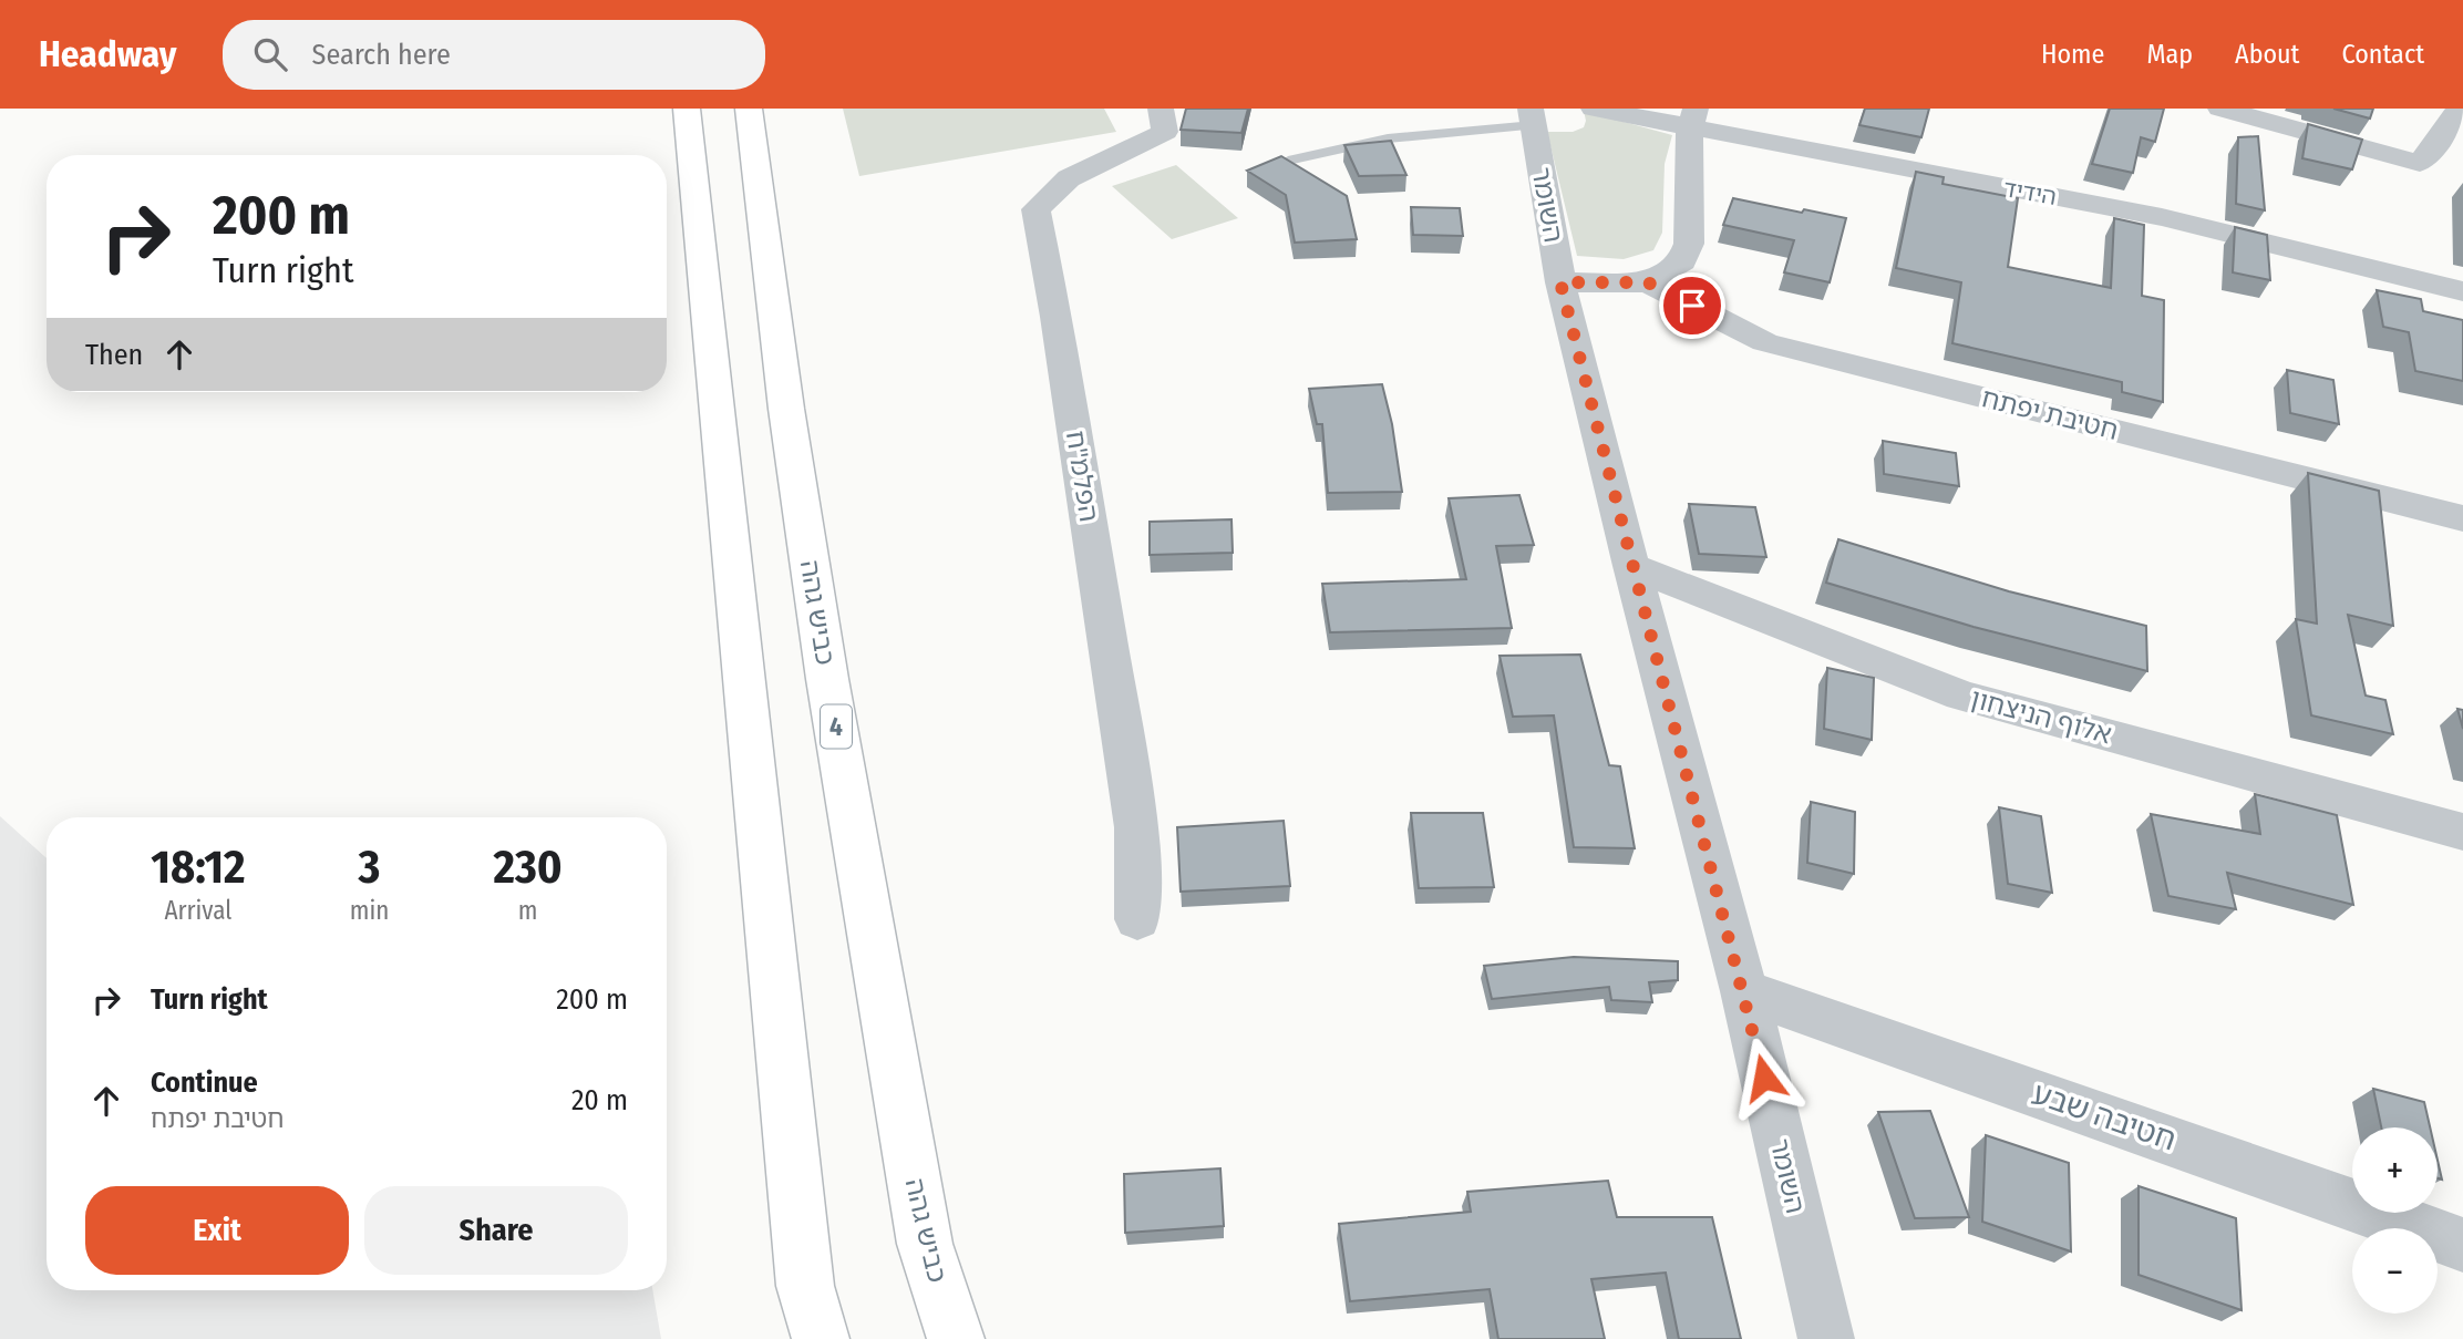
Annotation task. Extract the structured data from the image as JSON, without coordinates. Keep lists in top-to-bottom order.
{
  "streets": {
    "highway": ["כביש גהה", "4"],
    "street": [
      "הידיד",
      "השומר",
      "חטיבת יפתח",
      "הפלמ\"ח",
      "אלוף הניצחון",
      "חטיבה שבע"
    ]
  },
  "crossings": [
    ["השומר", "אלוף הניצחון"],
    ["השומר", "חטיבה שבע"]
  ],
  "page": {
    "header": "Headway",
    "search": "Search here",
    "nav": [
      "Home",
      "Map",
      "About",
      "Contact"
    ],
    "turn": ["200 m", "Turn right"],
    "then": "Then",
    "eta": [
      "18:12",
      "Arrival",
      "3",
      "min",
      "230",
      "m"
    ],
    "list": [
      {
        "name": "Turn right",
        "value": "200 m"
      },
      {
        "name": "Continue",
        "note": "חטיבת יפתח",
        "value": "20 m"
      }
    ],
    "map_buttons": ["+", "−"],
    "buttons": ["Exit", "Share"]
  }
}
